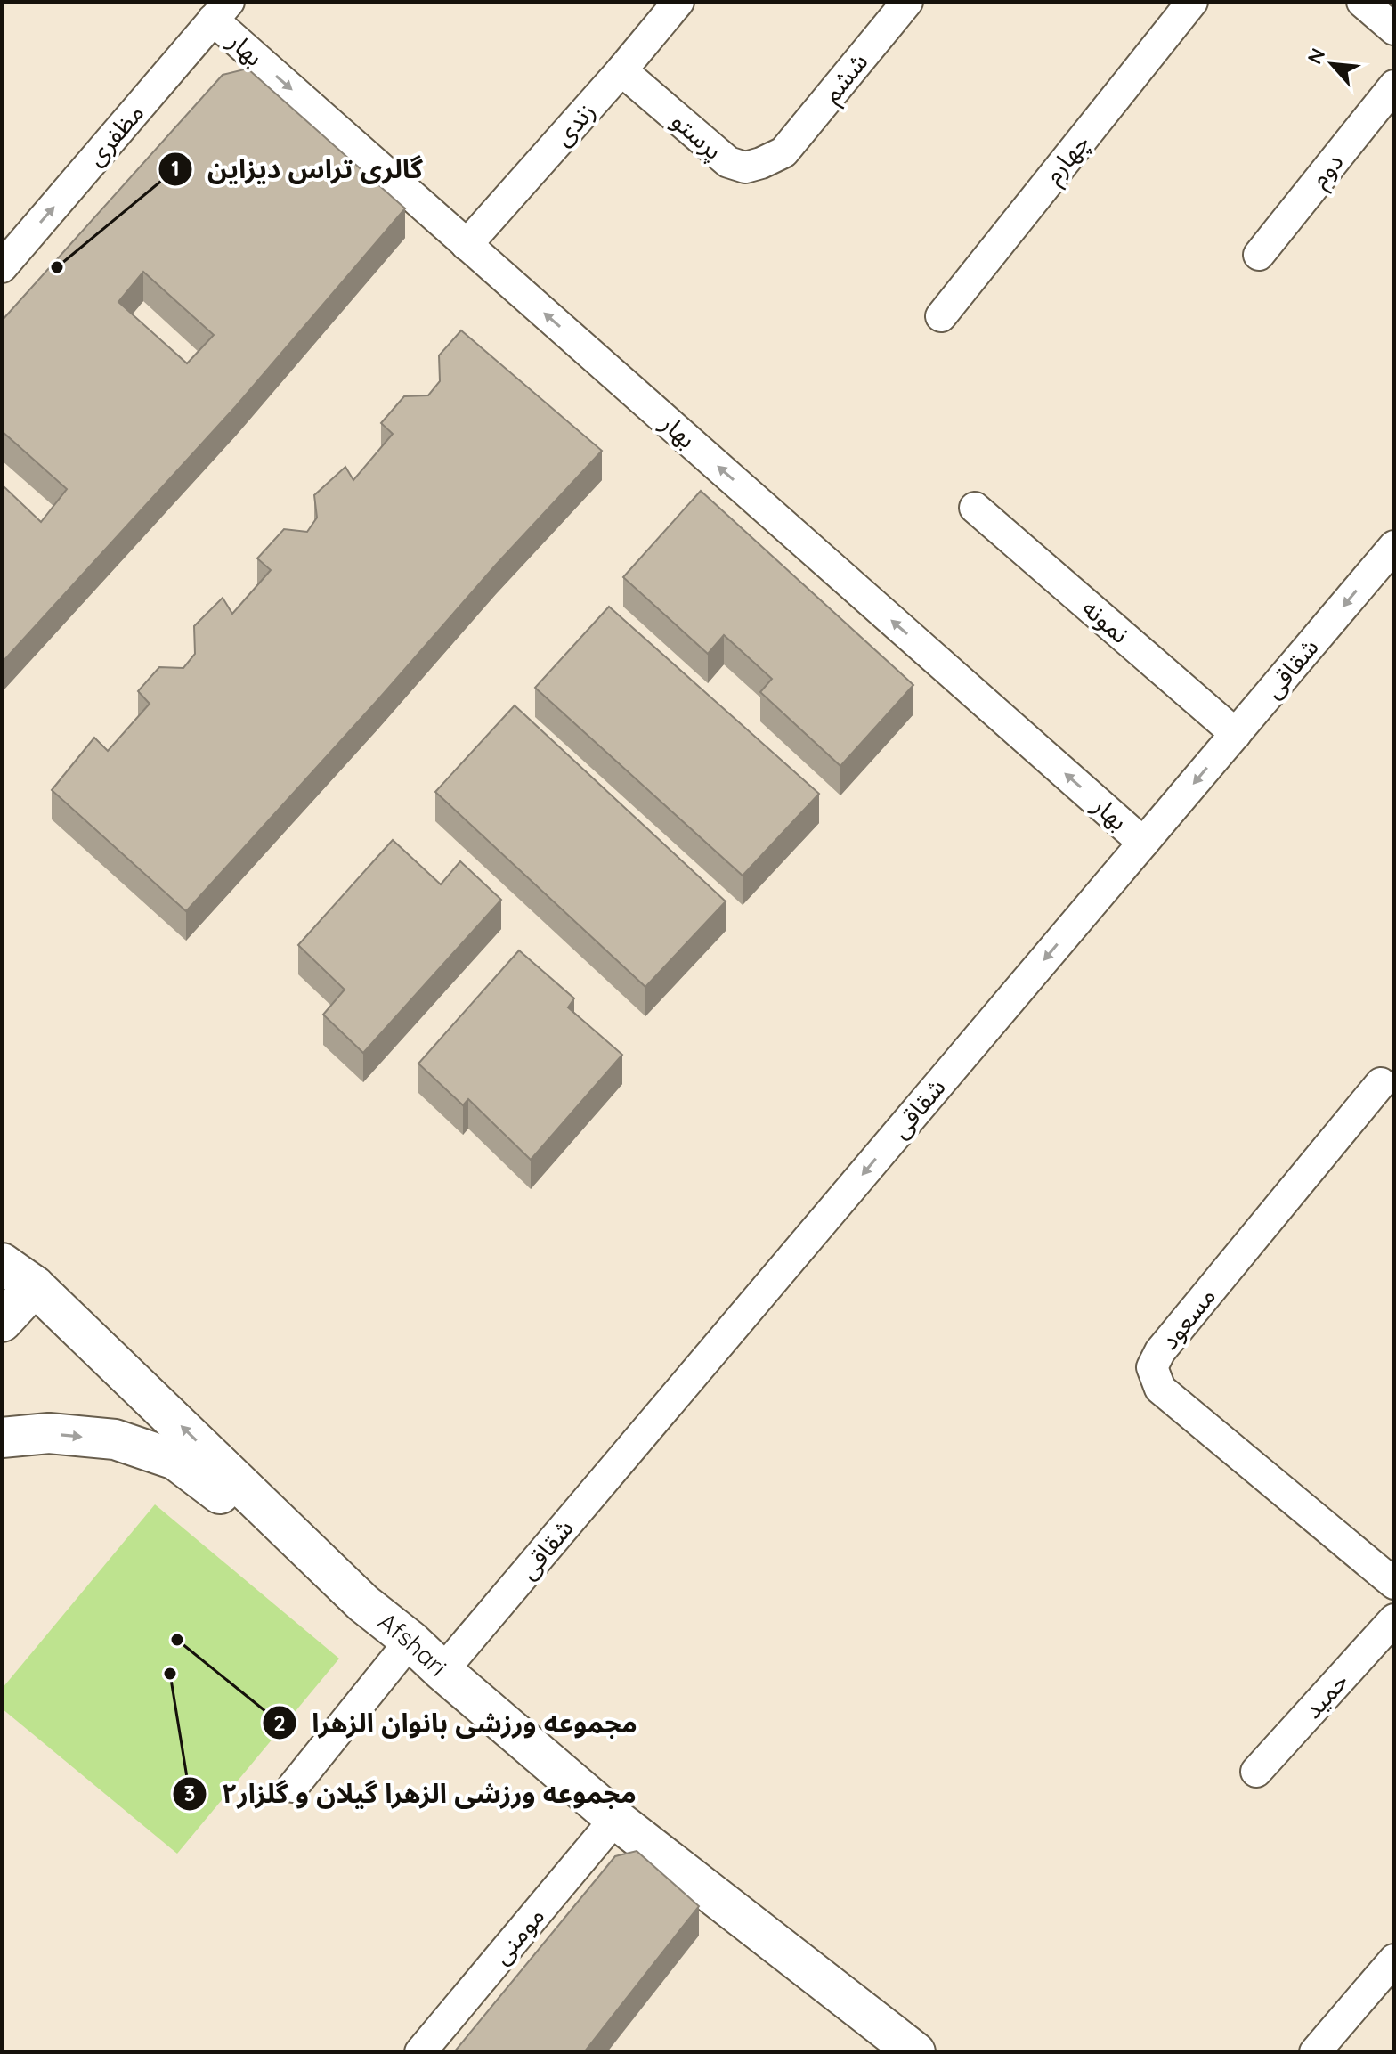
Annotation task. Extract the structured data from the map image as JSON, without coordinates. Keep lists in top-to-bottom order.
{
  "streets": {
    "main road": ["Afshari"],
    "street": [
      "بهار",
      "ششم",
      "زندی",
      "مظفری",
      "پرستو",
      "چهارم",
      "دوم",
      "نمونه",
      "شقاقی",
      "مسعود",
      "حمید",
      "مومنی"
    ]
  },
  "crossings": [
    ["بهار", "زندی"],
    ["بهار", "مظفری"],
    ["بهار", "شقاقی"],
    ["ششم", "پرستو"],
    ["زندی", "پرستو"],
    ["نمونه", "شقاقی"],
    ["شقاقی", "Afshari"],
    ["Afshari", "مومنی"]
  ],
  "one_way": ["مظفری", "شقاقی"],
  "places": ["گالری تراس دیزاین", "مجموعه ورزشی بانوان الزهرا", "مجموعه ورزشی الزهرا گیلان و گلزار۲"],
  "north": "top left"
}
